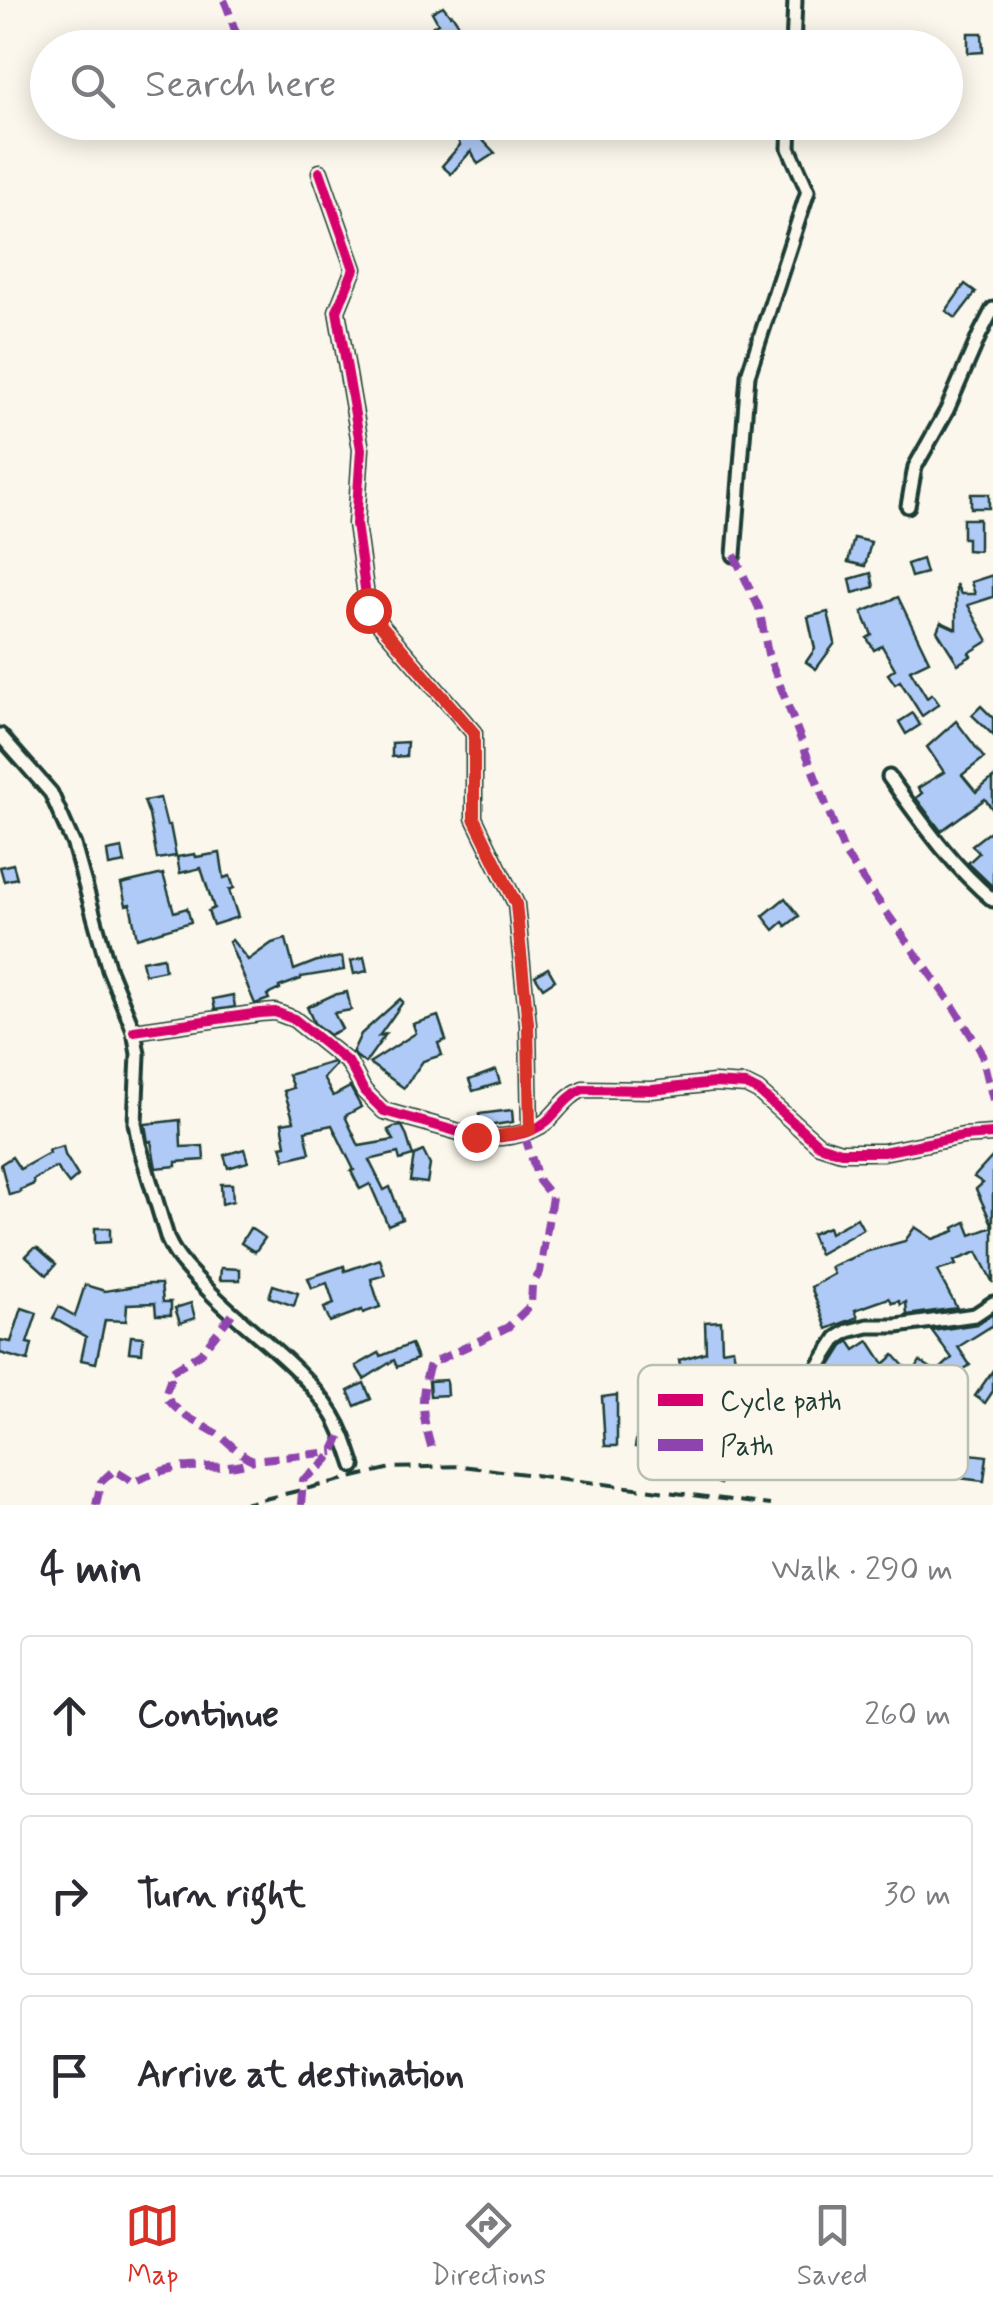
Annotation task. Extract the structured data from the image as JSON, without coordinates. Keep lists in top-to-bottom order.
{
  "legend": ["Cycle path", "Path"],
  "page": {
    "search": "Search here",
    "heading": ["4 min", "Walk · 290 m"],
    "list": [
      ["Continue", "260 m"],
      ["Turn right", "30 m"],
      "Arrive at destination"
    ],
    "nav": ["Map", "Directions", "Saved"]
  }
}
